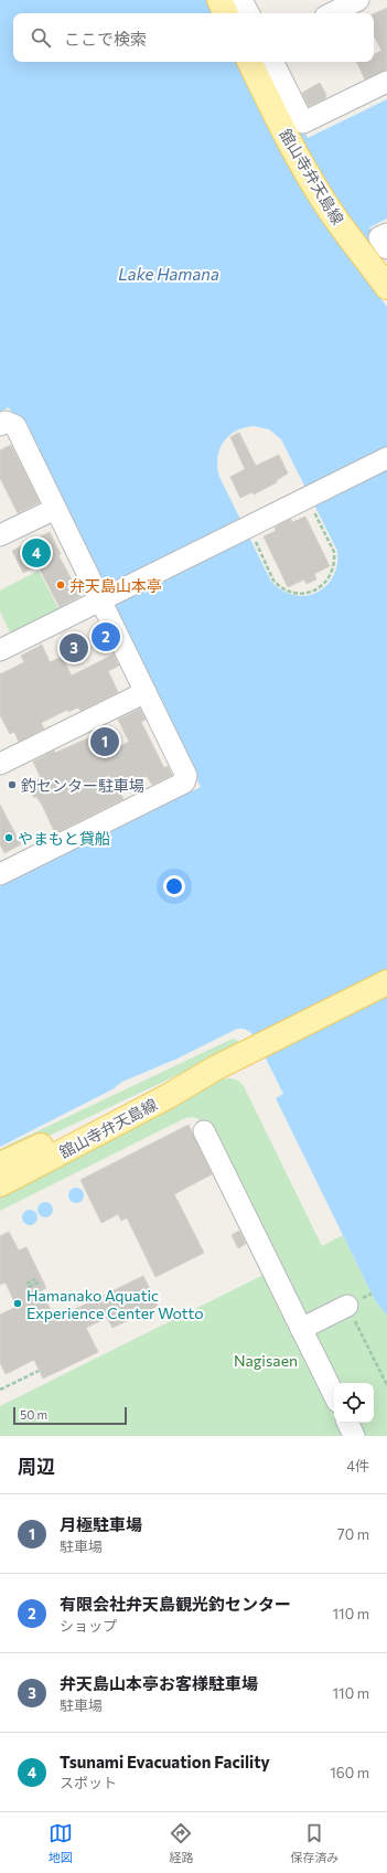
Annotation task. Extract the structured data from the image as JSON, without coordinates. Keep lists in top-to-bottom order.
{
  "streets": {
    "main road": ["舘山寺弁天島線"]
  },
  "water": ["Lake Hamana"],
  "parks": ["Nagisaen"],
  "places": [
    "弁天島山本亭",
    "釣センター駐車場",
    "やまもと貸船",
    "Hamanako Aquatic Experience Center Wotto"
  ],
  "scale_bar": "50 m",
  "page": {
    "search": "ここで検索",
    "pins": [
      "4",
      "2",
      "3",
      "1"
    ],
    "scale": "50 m",
    "heading": ["周辺", "4件"],
    "list": [
      {
        "mark": "1",
        "name": "月極駐車場",
        "note": "駐車場",
        "value": "70 m"
      },
      {
        "mark": "2",
        "name": "有限会社弁天島観光釣センター",
        "note": "ショップ",
        "value": "110 m"
      },
      {
        "mark": "3",
        "name": "弁天島山本亭お客様駐車場",
        "note": "駐車場",
        "value": "110 m"
      },
      {
        "mark": "4",
        "name": "Tsunami Evacuation Facility",
        "note": "スポット",
        "value": "160 m"
      }
    ],
    "nav": ["地図", "経路", "保存済み"]
  }
}
